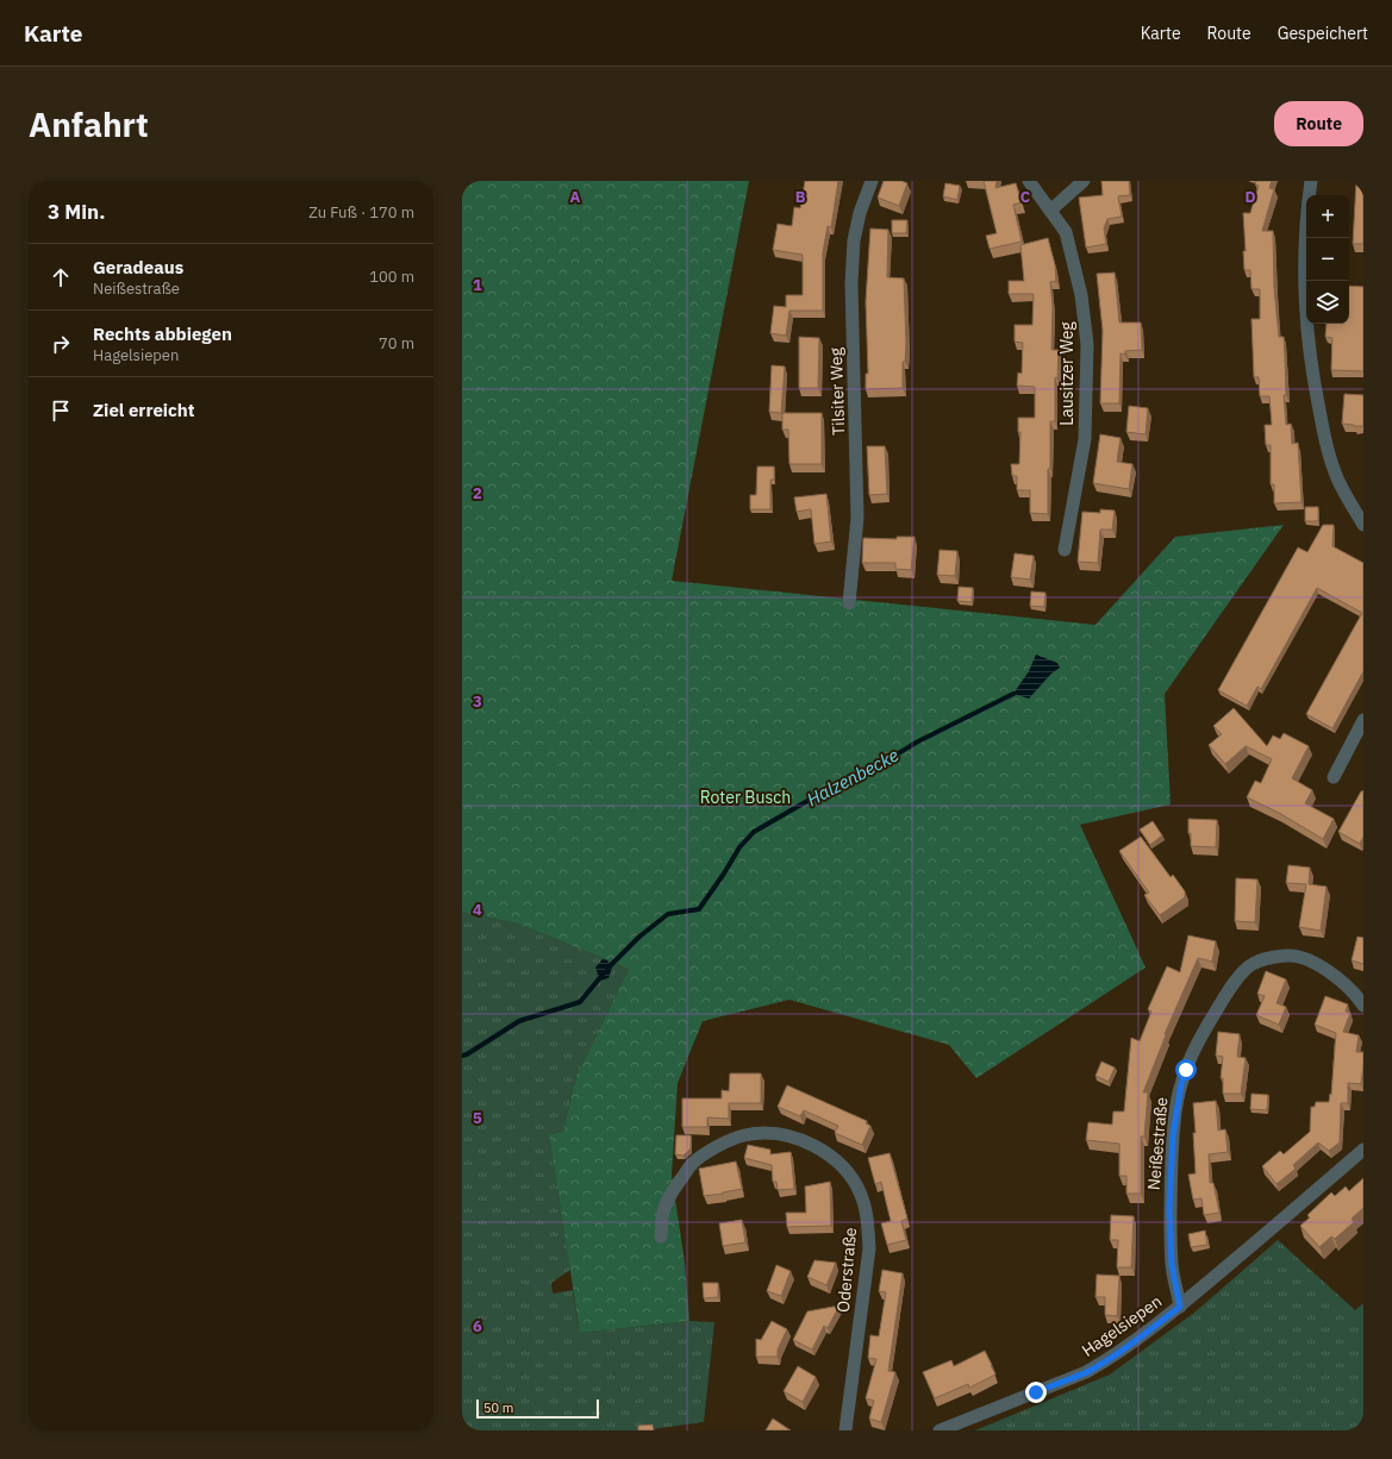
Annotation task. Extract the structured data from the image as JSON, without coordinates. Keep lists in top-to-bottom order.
{
  "streets": {
    "street": [
      "Lausitzer Weg",
      "Tilsiter Weg",
      "Neißestraße",
      "Oderstraße",
      "Hagelsiepen"
    ]
  },
  "crossings": [
    ["Neißestraße", "Hagelsiepen"]
  ],
  "water": ["Halzenbecke"],
  "parks": ["Roter Busch"],
  "scale_bar": "50 m",
  "page": {
    "header": "Karte",
    "nav": ["Karte", "Route", "Gespeichert"],
    "buttons": "Route",
    "title": "Anfahrt",
    "heading": ["3 Min.", "Zu Fuß · 170 m"],
    "map_buttons": ["+", "−"],
    "list": [
      ["Geradeaus", "Neißestraße", "100 m"],
      ["Rechts abbiegen", "Hagelsiepen", "70 m"],
      "Ziel erreicht"
    ],
    "scale": "50 m"
  },
  "grid": {
    "columns": [
      "A",
      "B",
      "C",
      "D"
    ],
    "rows": [
      "1",
      "2",
      "3",
      "4",
      "5",
      "6"
    ]
  }
}
